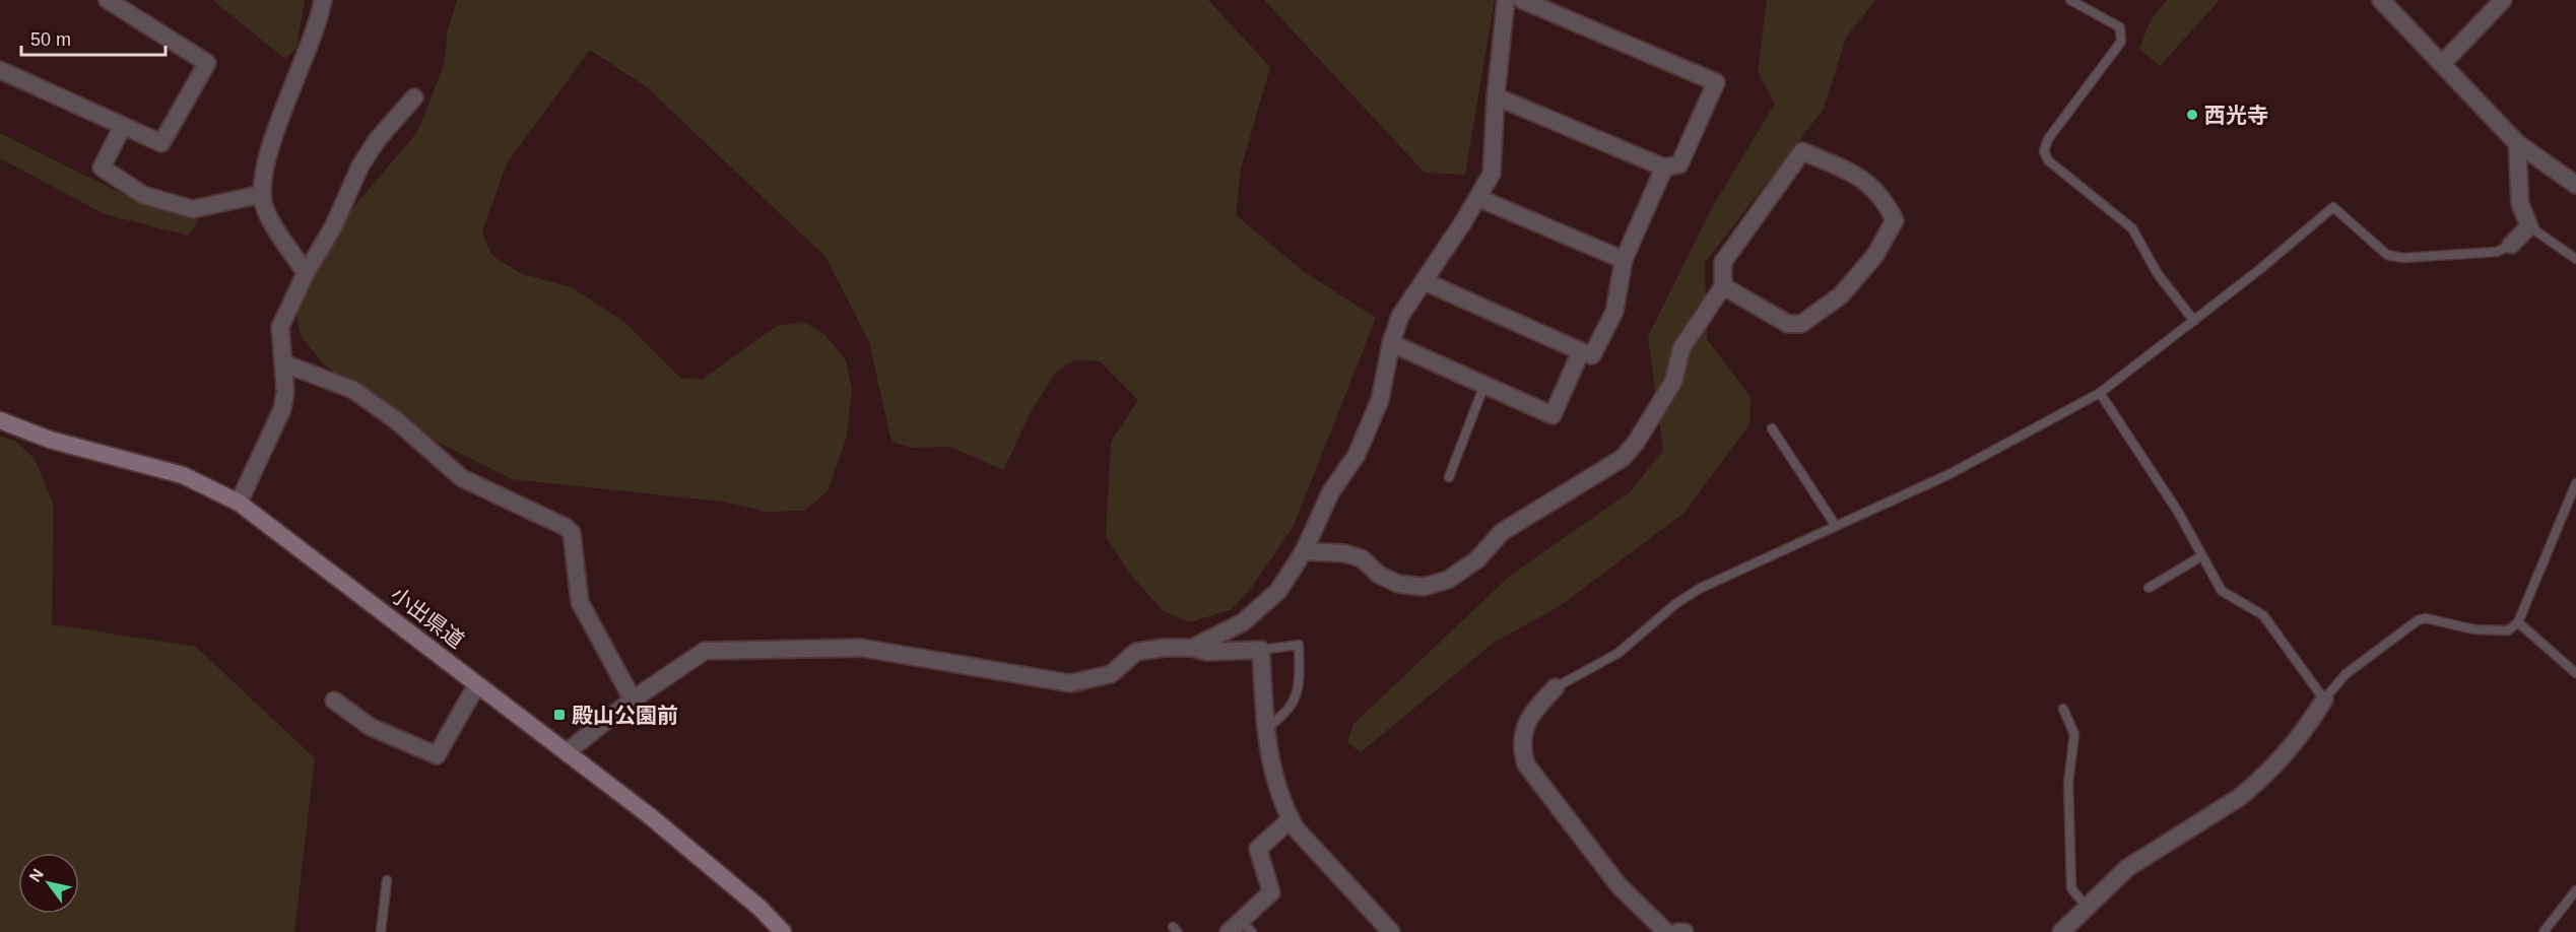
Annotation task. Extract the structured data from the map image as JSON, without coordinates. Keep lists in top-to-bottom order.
{
  "streets": {
    "main road": ["小出県道"]
  },
  "places": {
    "other": ["西光寺"],
    "transit": ["殿山公園前"]
  },
  "scale_bar": "50 m",
  "north": "top left"
}
